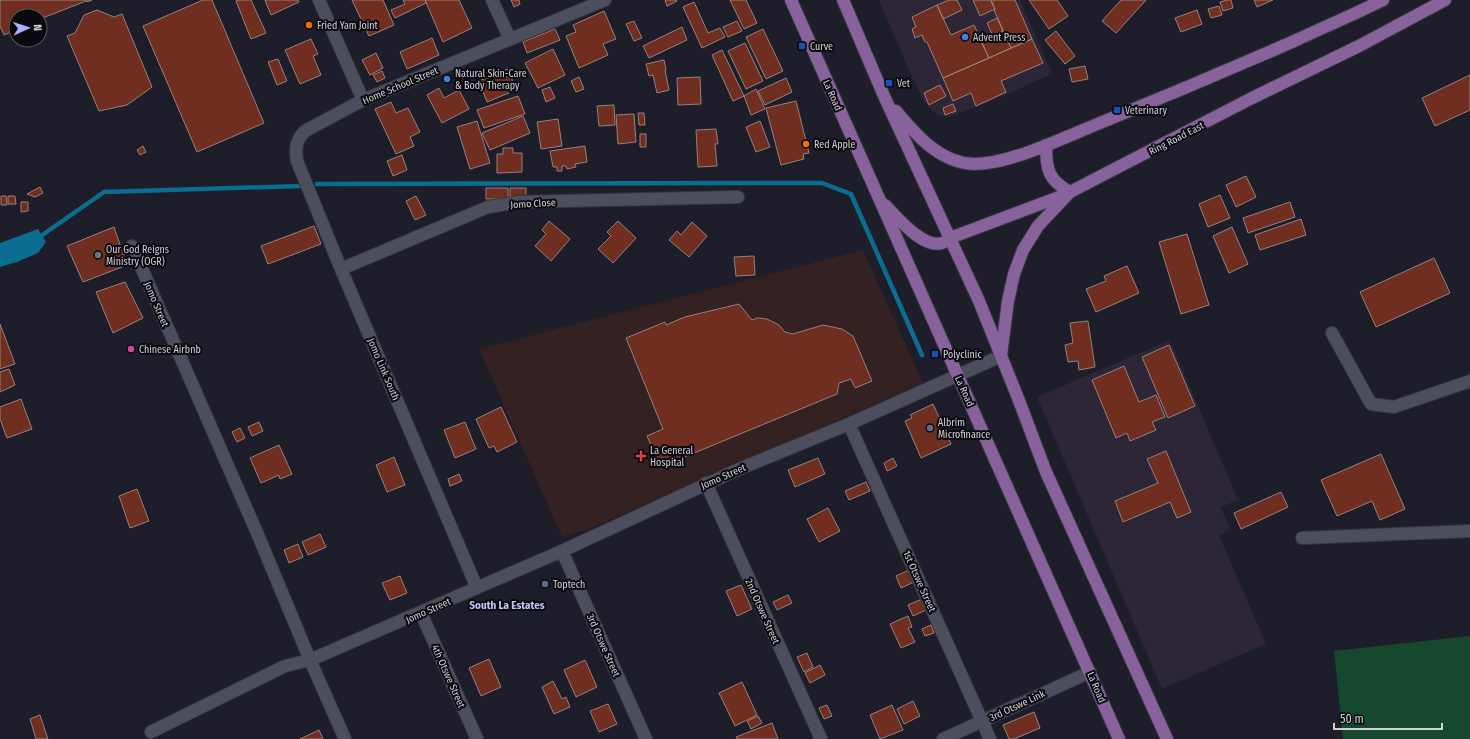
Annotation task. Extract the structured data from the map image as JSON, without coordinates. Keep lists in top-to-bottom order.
{
  "streets": {
    "main road": ["La Road", "Ring Road East"],
    "street": [
      "Home School Street",
      "Jomo Close",
      "Jomo Street",
      "Jomo Link South",
      "1st Otswe Street",
      "2nd Otswe Street",
      "3rd Otswe Street",
      "4th Otswe Street",
      "3rd Otswe Link"
    ]
  },
  "crossings": [
    ["Home School Street", "Jomo Link South"],
    ["La Road", "Jomo Street"],
    ["La Road", "3rd Otswe Link"],
    ["Ring Road East", "Jomo Street"],
    ["Jomo Close", "Jomo Link South"],
    ["Jomo Street", "Jomo Link South"],
    ["Jomo Street", "1st Otswe Street"],
    ["Jomo Street", "2nd Otswe Street"],
    ["Jomo Street", "3rd Otswe Street"],
    ["Jomo Street", "4th Otswe Street"],
    ["1st Otswe Street", "3rd Otswe Link"]
  ],
  "districts": ["South La Estates"],
  "places": {
    "other": [
      "Fried Yam Joint",
      "Advent Press",
      "Natural Skin-Care & Body Therapy",
      "Red Apple",
      "Our God Reigns Ministry (OGR)",
      "Chinese Airbnb",
      "Albrim Microfinance",
      "Toptech"
    ],
    "transit": [
      "Curve",
      "Vet",
      "Veterinary",
      "Polyclinic"
    ],
    "health": ["La General Hospital"]
  },
  "scale_bar": "50 m",
  "north": "right"
}
